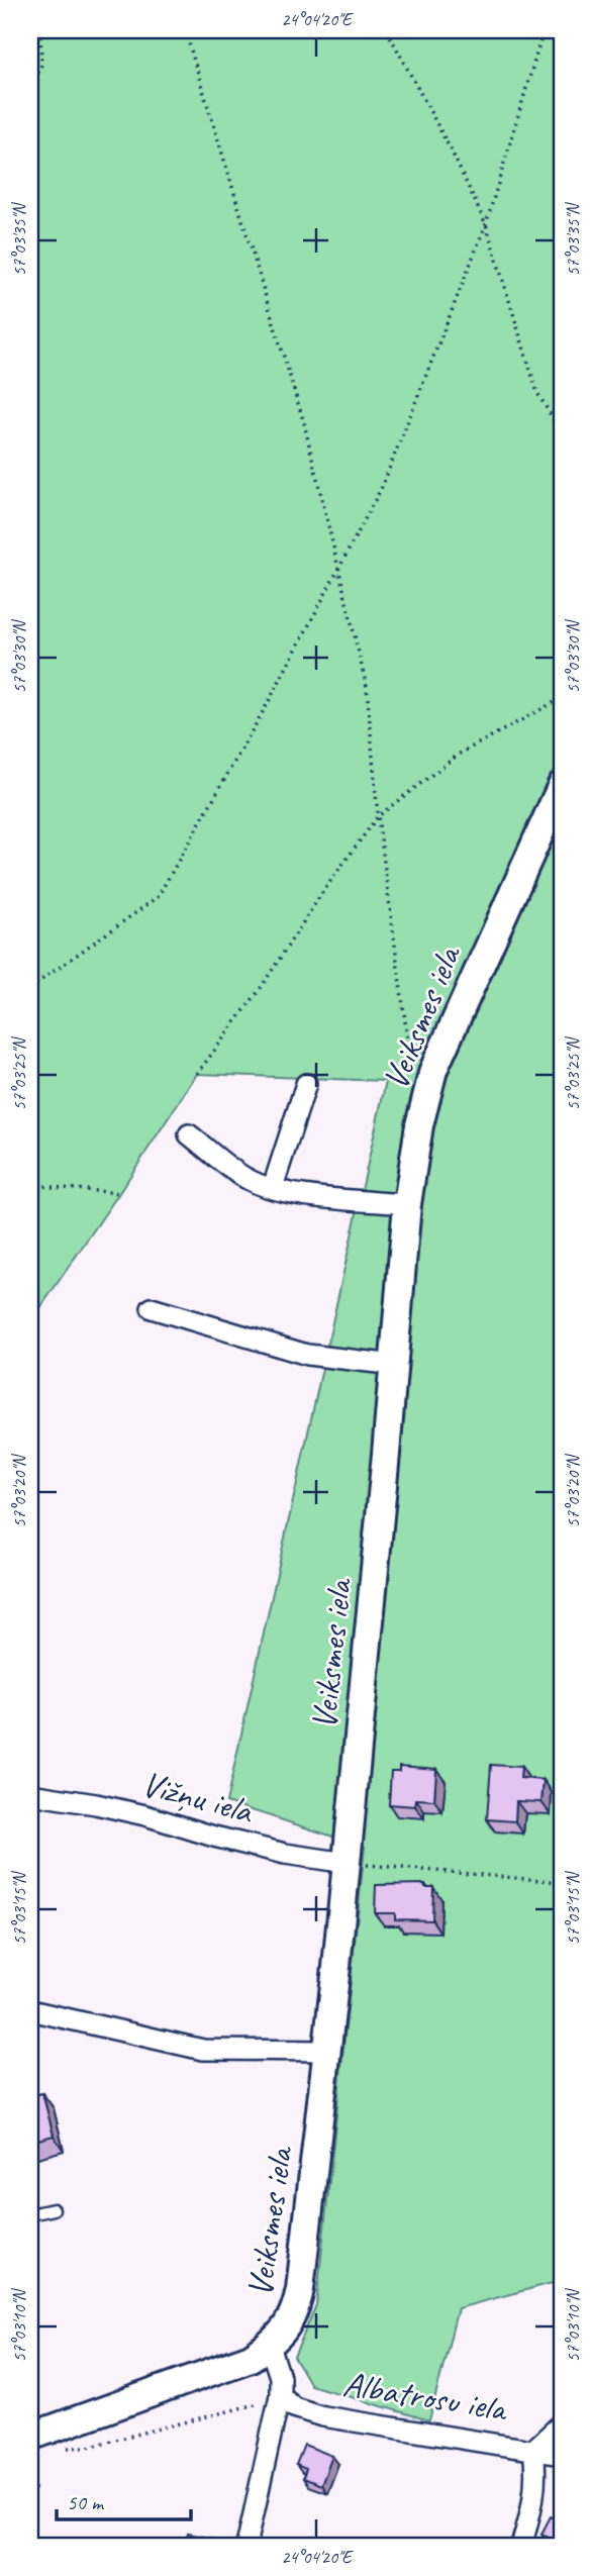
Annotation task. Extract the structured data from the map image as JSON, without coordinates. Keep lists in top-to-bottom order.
{
  "streets": {
    "main road": ["Veiksmes iela"],
    "street": ["Vižņu iela", "Albatrosu iela"]
  },
  "crossings": [
    ["Veiksmes iela", "Vižņu iela"],
    ["Veiksmes iela", "Albatrosu iela"]
  ],
  "scale_bar": "50 m",
  "coordinates": [
    "24°04'20\"E",
    "57°03'35\"N",
    "57°03'30\"N",
    "57°03'25\"N",
    "57°03'20\"N",
    "57°03'15\"N",
    "57°03'10\"N"
  ]
}
